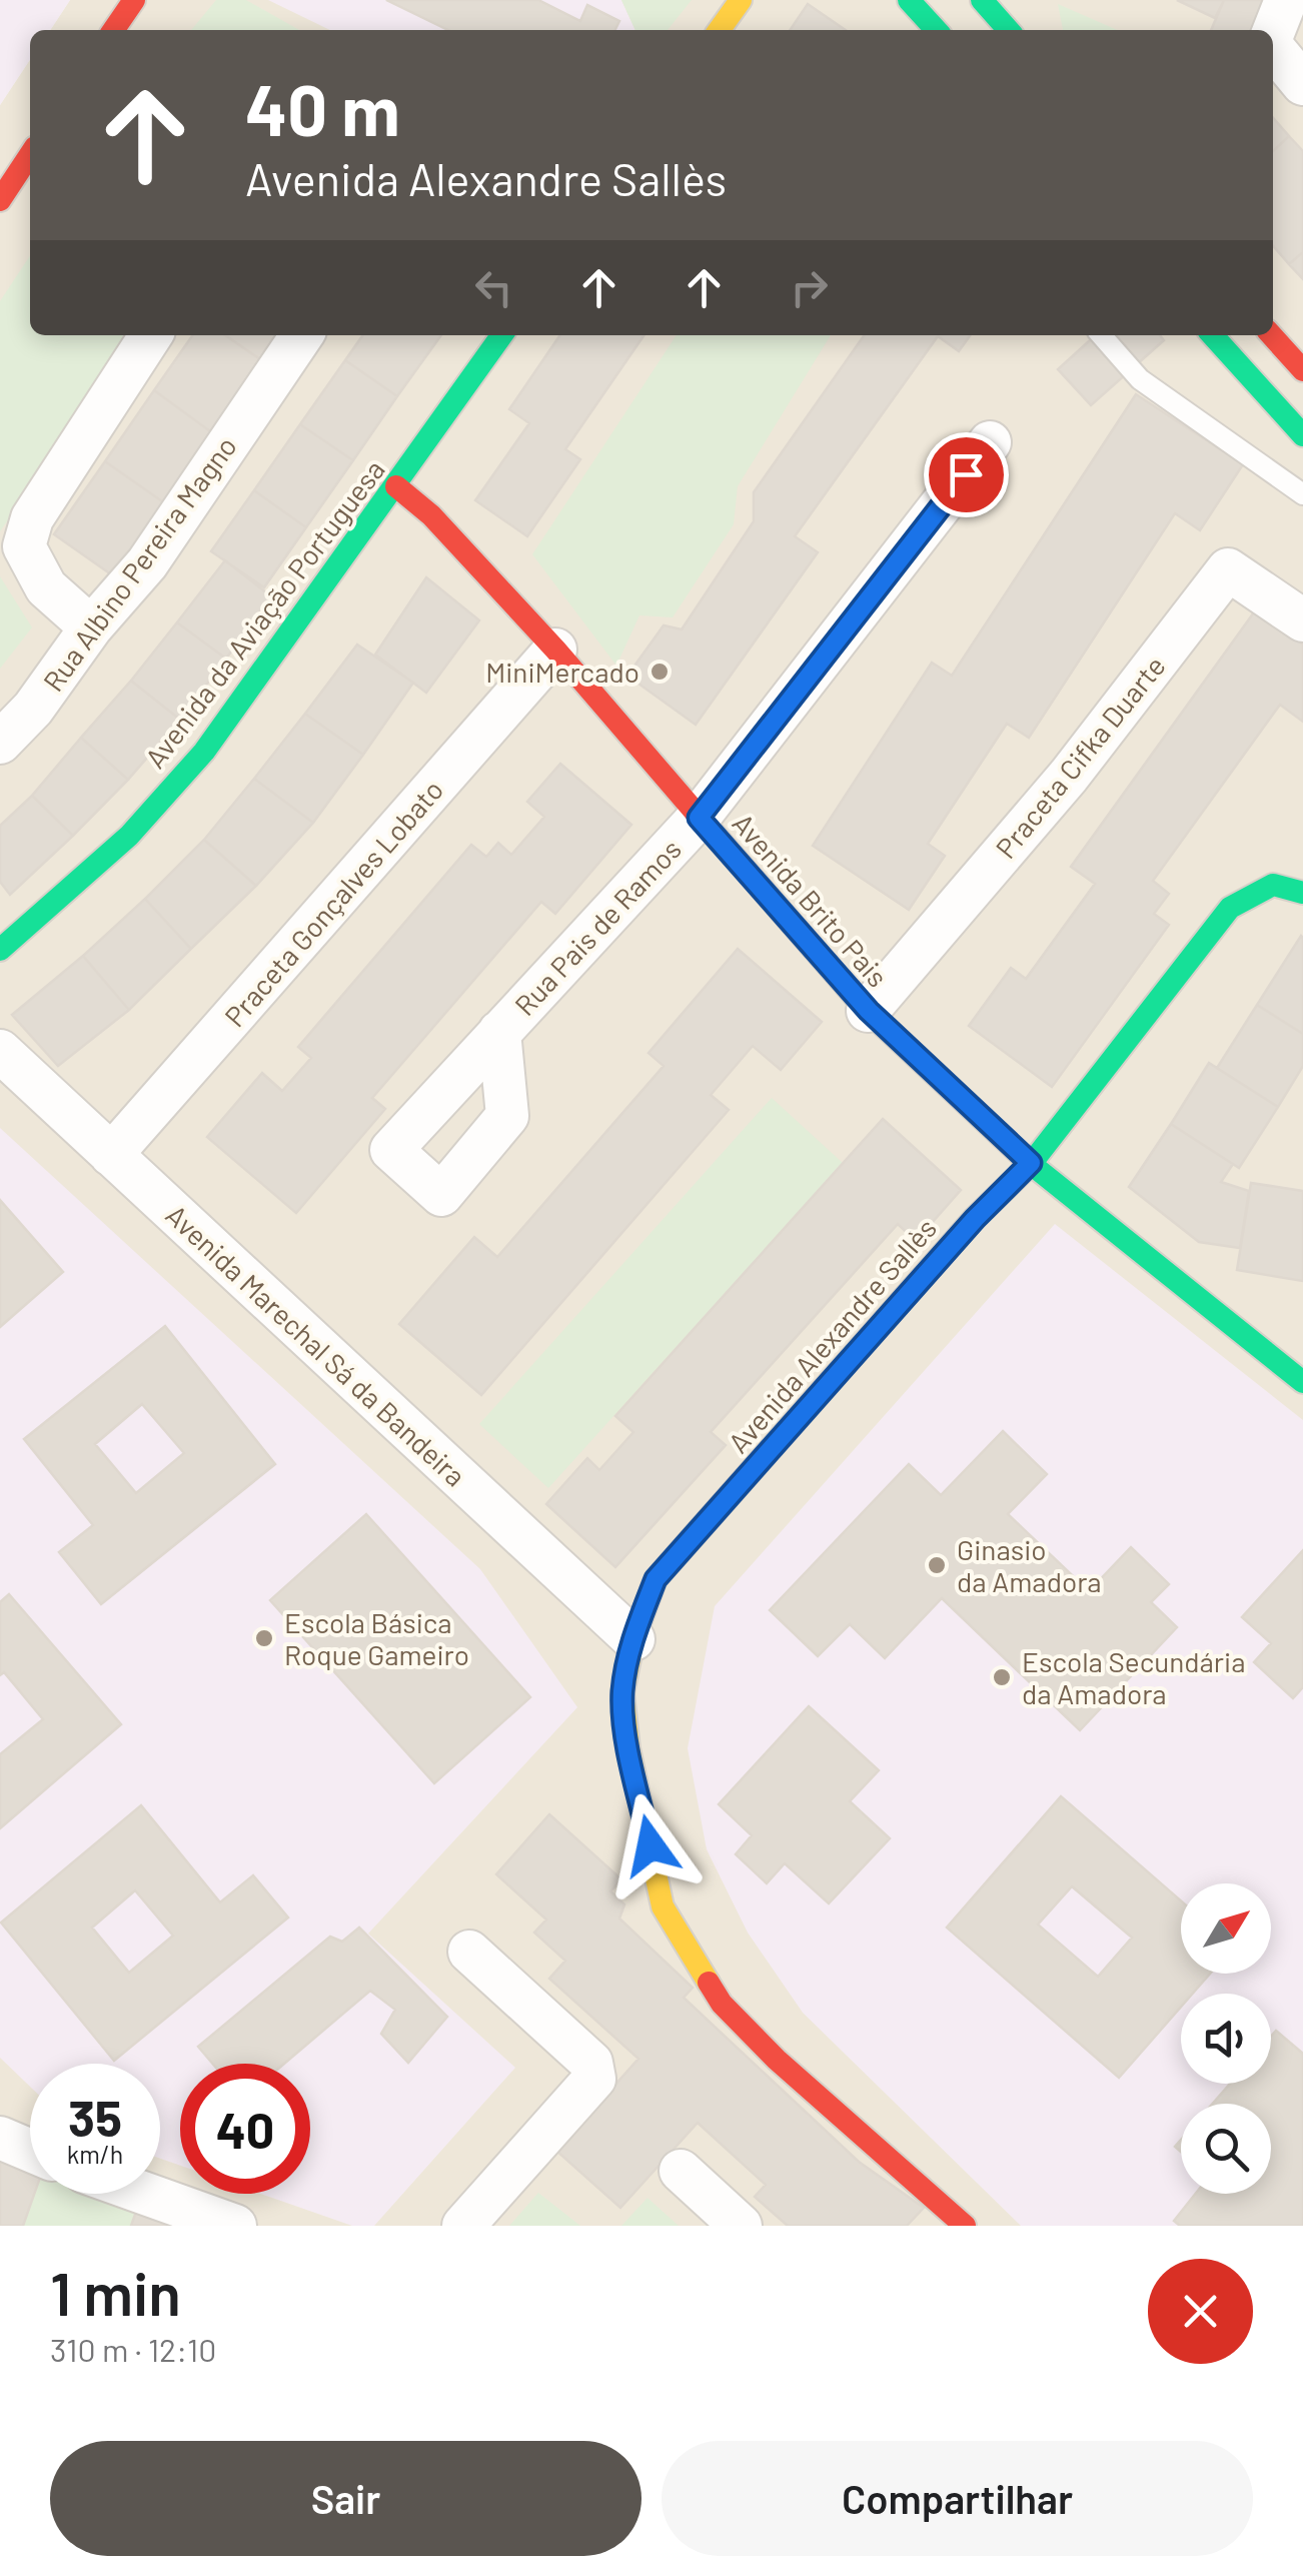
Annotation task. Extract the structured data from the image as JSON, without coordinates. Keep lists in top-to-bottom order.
{
  "streets": {
    "street": [
      "Rua Albino Pereira Magno",
      "Avenida da Aviação Portuguesa",
      "Praceta Cifka Duarte",
      "Avenida Brito Pais",
      "Praceta Gonçalves Lobato",
      "Rua Pais de Ramos",
      "Avenida Alexandre Sallès",
      "Avenida Marechal Sá da Bandeira"
    ]
  },
  "crossings": [
    ["Avenida da Aviação Portuguesa", "Avenida Brito Pais"],
    ["Praceta Cifka Duarte", "Avenida Brito Pais"],
    ["Avenida Brito Pais", "Praceta Gonçalves Lobato"],
    ["Avenida Brito Pais", "Rua Pais de Ramos"],
    ["Avenida Brito Pais", "Avenida Alexandre Sallès"],
    ["Praceta Gonçalves Lobato", "Avenida Marechal Sá da Bandeira"],
    ["Avenida Alexandre Sallès", "Avenida Marechal Sá da Bandeira"]
  ],
  "places": [
    "MiniMercado",
    "Ginasio da Amadora",
    "Escola Básica Roque Gameiro",
    "Escola Secundária da Amadora"
  ],
  "north": "top right",
  "page": {
    "turn": ["40 m", "Avenida Alexandre Sallès"],
    "speed": "35 km/h",
    "limit": "40",
    "heading": ["1 min", "310 m · 12:10"],
    "buttons": ["Sair", "Compartilhar"]
  }
}
